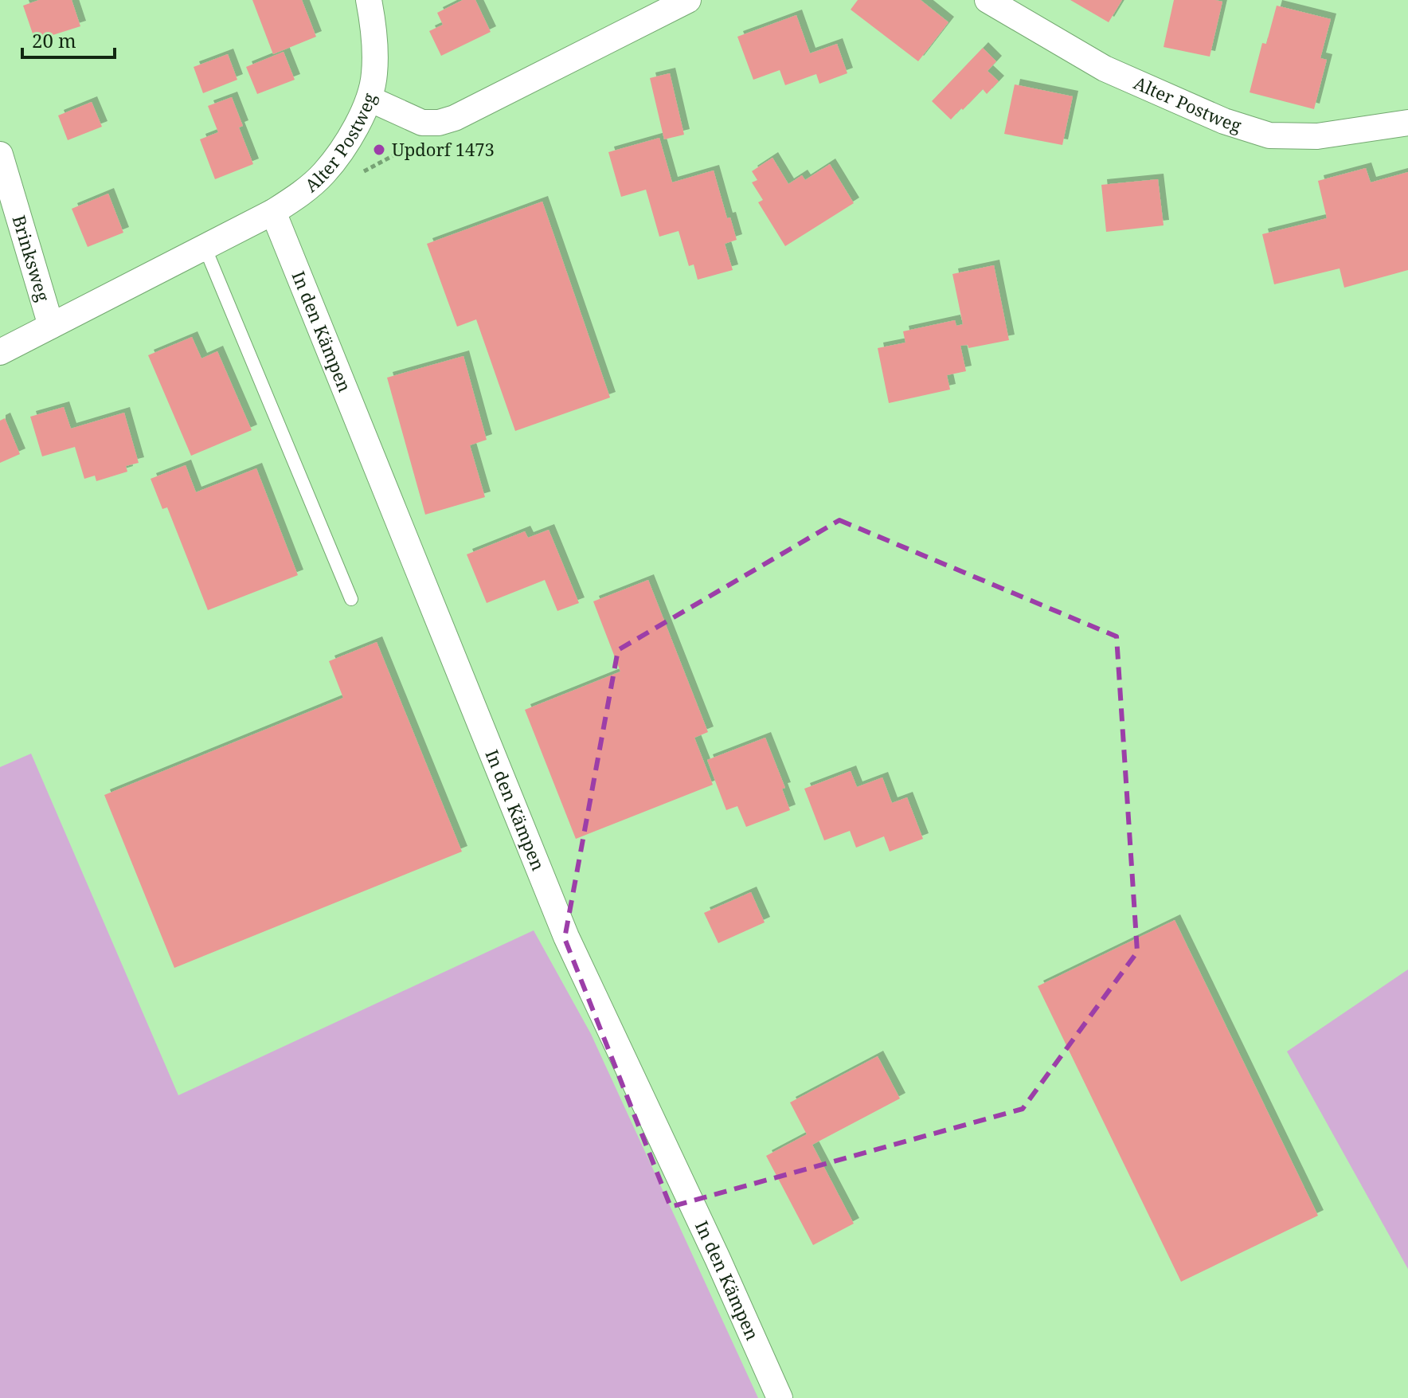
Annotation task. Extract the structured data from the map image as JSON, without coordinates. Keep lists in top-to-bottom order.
{
  "streets": {
    "street": ["Alter Postweg", "Brinksweg", "In den Kämpen"]
  },
  "crossings": [
    ["Alter Postweg", "Brinksweg"],
    ["Alter Postweg", "In den Kämpen"]
  ],
  "places": ["Updorf 1473"],
  "scale_bar": "20 m"
}
